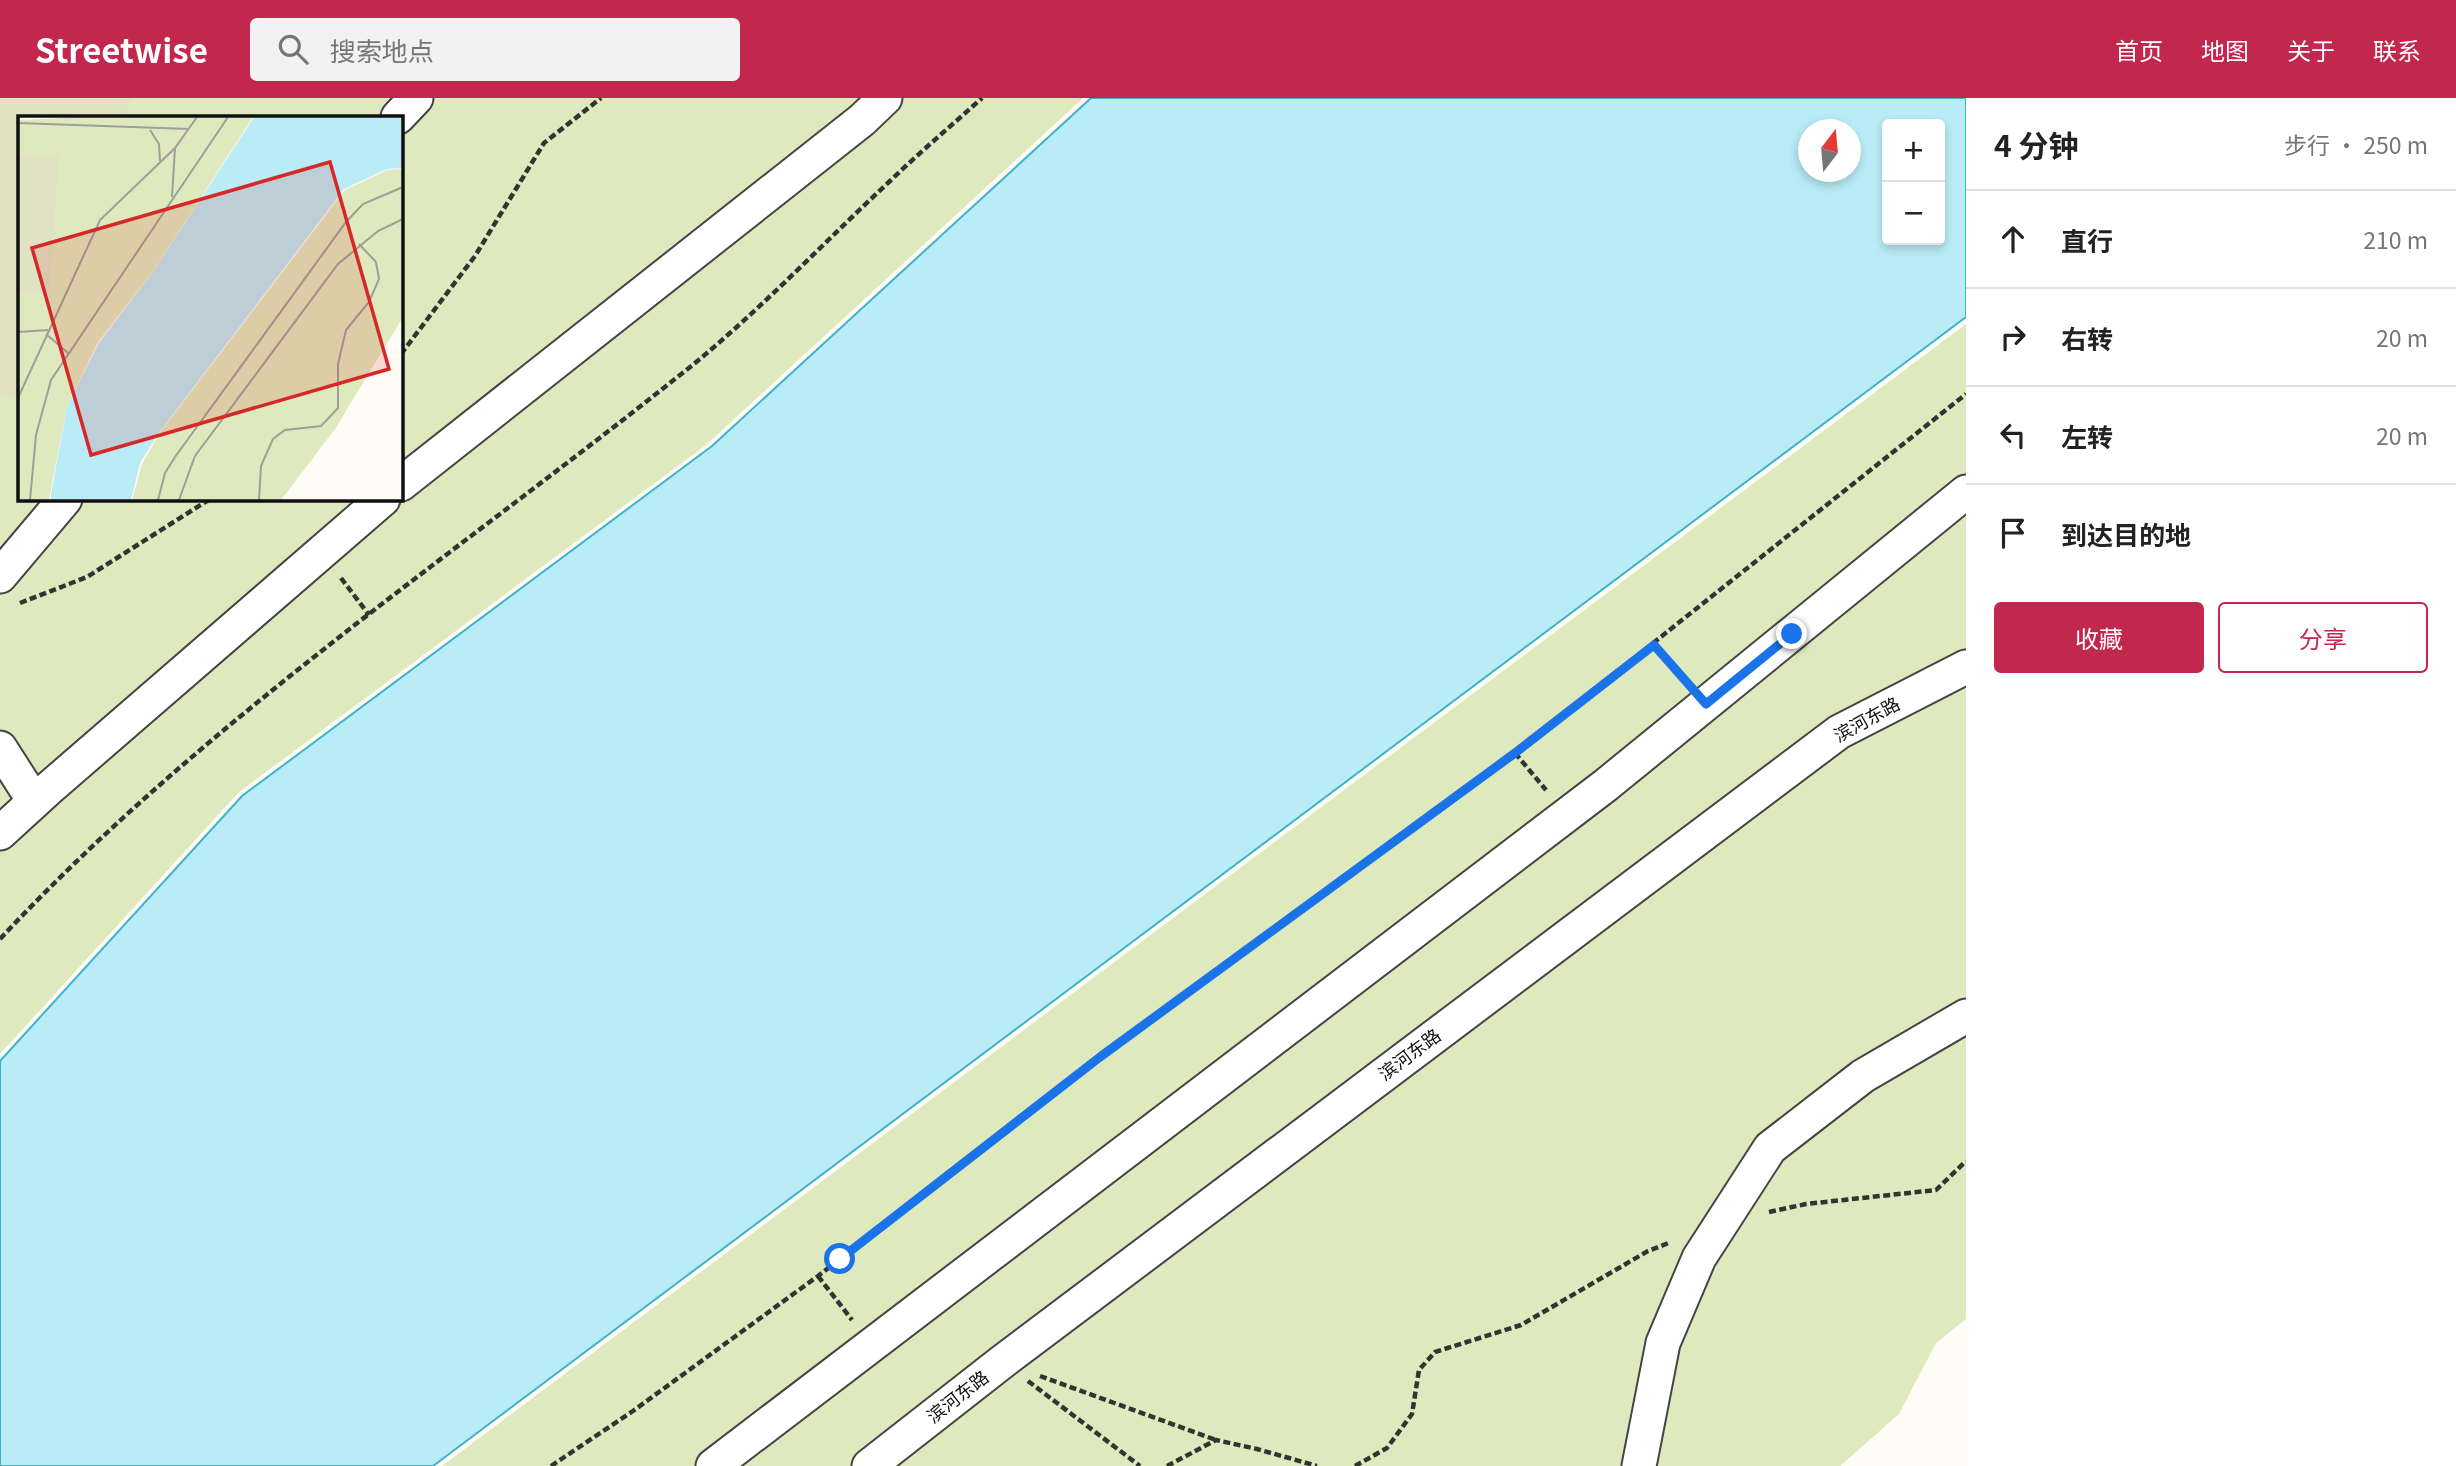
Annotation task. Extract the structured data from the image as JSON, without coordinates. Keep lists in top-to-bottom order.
{
  "streets": {
    "street": ["滨河东路"]
  },
  "north": "top",
  "page": {
    "header": "Streetwise",
    "search": "搜索地点",
    "nav": [
      "首页",
      "地图",
      "关于",
      "联系"
    ],
    "heading": ["4 分钟", "步行 · 250 m"],
    "map_buttons": ["+", "−"],
    "list": [
      ["直行", "210 m"],
      ["右转", "20 m"],
      ["左转", "20 m"],
      "到达目的地"
    ],
    "buttons": ["收藏", "分享"]
  }
}
